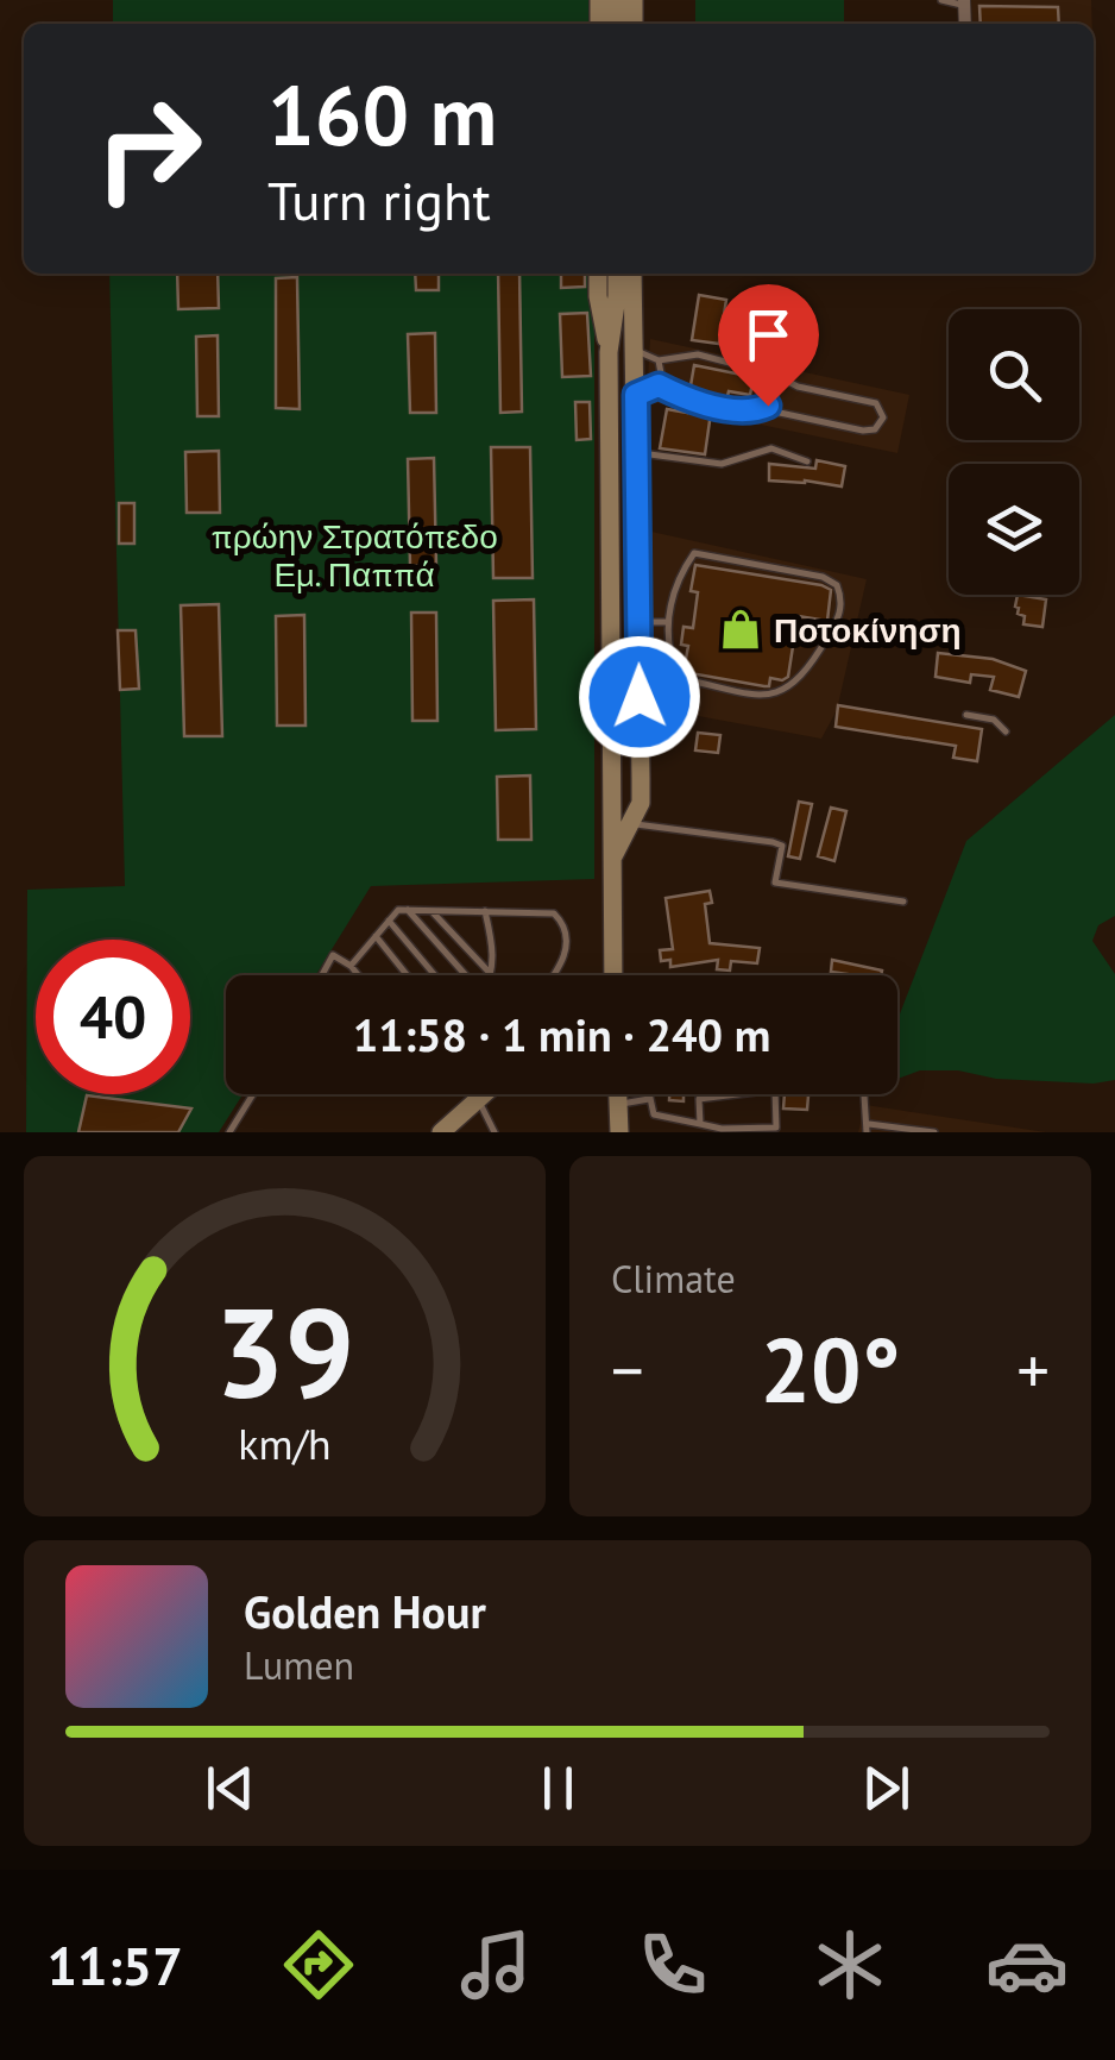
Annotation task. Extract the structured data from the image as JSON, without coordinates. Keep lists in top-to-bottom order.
{
  "parks": ["πρώην Στρατόπεδο Εμ. Παππά"],
  "places": {
    "shop": ["Ποτοκίνηση"]
  },
  "page": {
    "turn": ["160 m", "Turn right"],
    "limit": "40",
    "trip": "11:58 · 1 min · 240 m",
    "tile": "Climate",
    "heat": ["−", "20°", "+"],
    "song": ["Golden Hour", "Lumen"],
    "tabs": "11:57",
    "gauge": ["39", "km/h"]
  }
}
